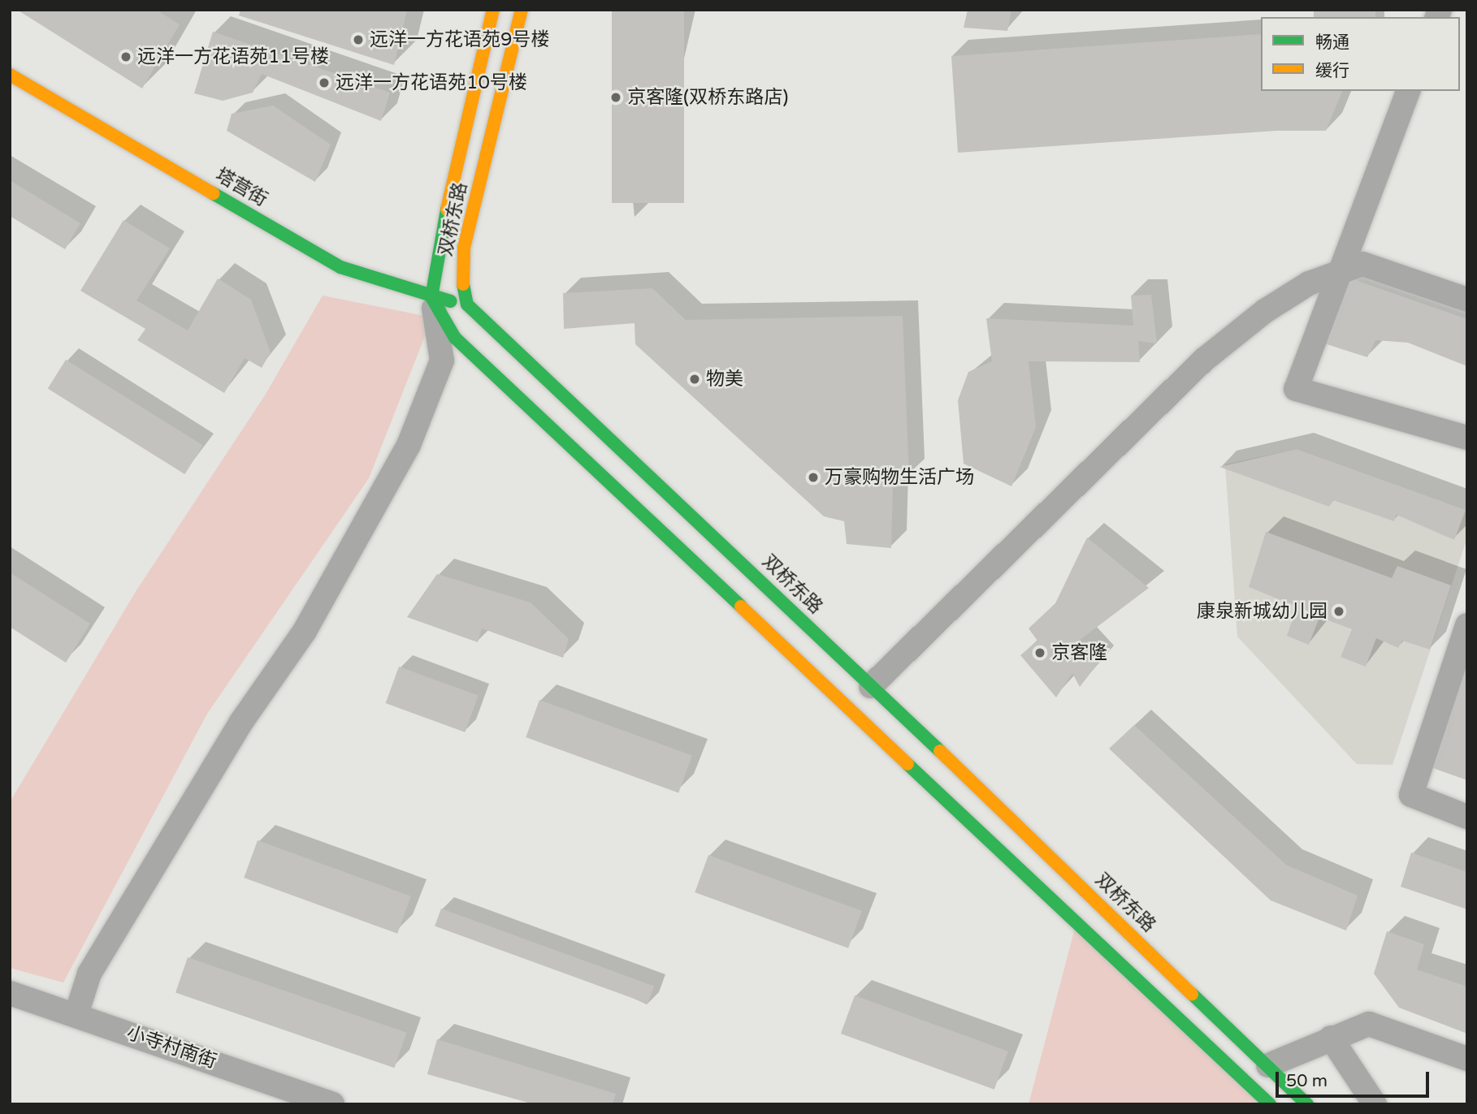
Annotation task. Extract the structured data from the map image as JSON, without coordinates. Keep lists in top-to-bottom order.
{
  "streets": {
    "street": ["塔营街", "双桥东路", "小寺村南街"]
  },
  "crossings": [
    ["塔营街", "双桥东路"]
  ],
  "places": [
    "远洋一方花语苑9号楼",
    "远洋一方花语苑11号楼",
    "远洋一方花语苑10号楼",
    "京客隆(双桥东路店)",
    "物美",
    "万豪购物生活广场",
    "康泉新城幼儿园",
    "京客隆"
  ],
  "legend": ["畅通", "缓行"],
  "scale_bar": "50 m"
}
